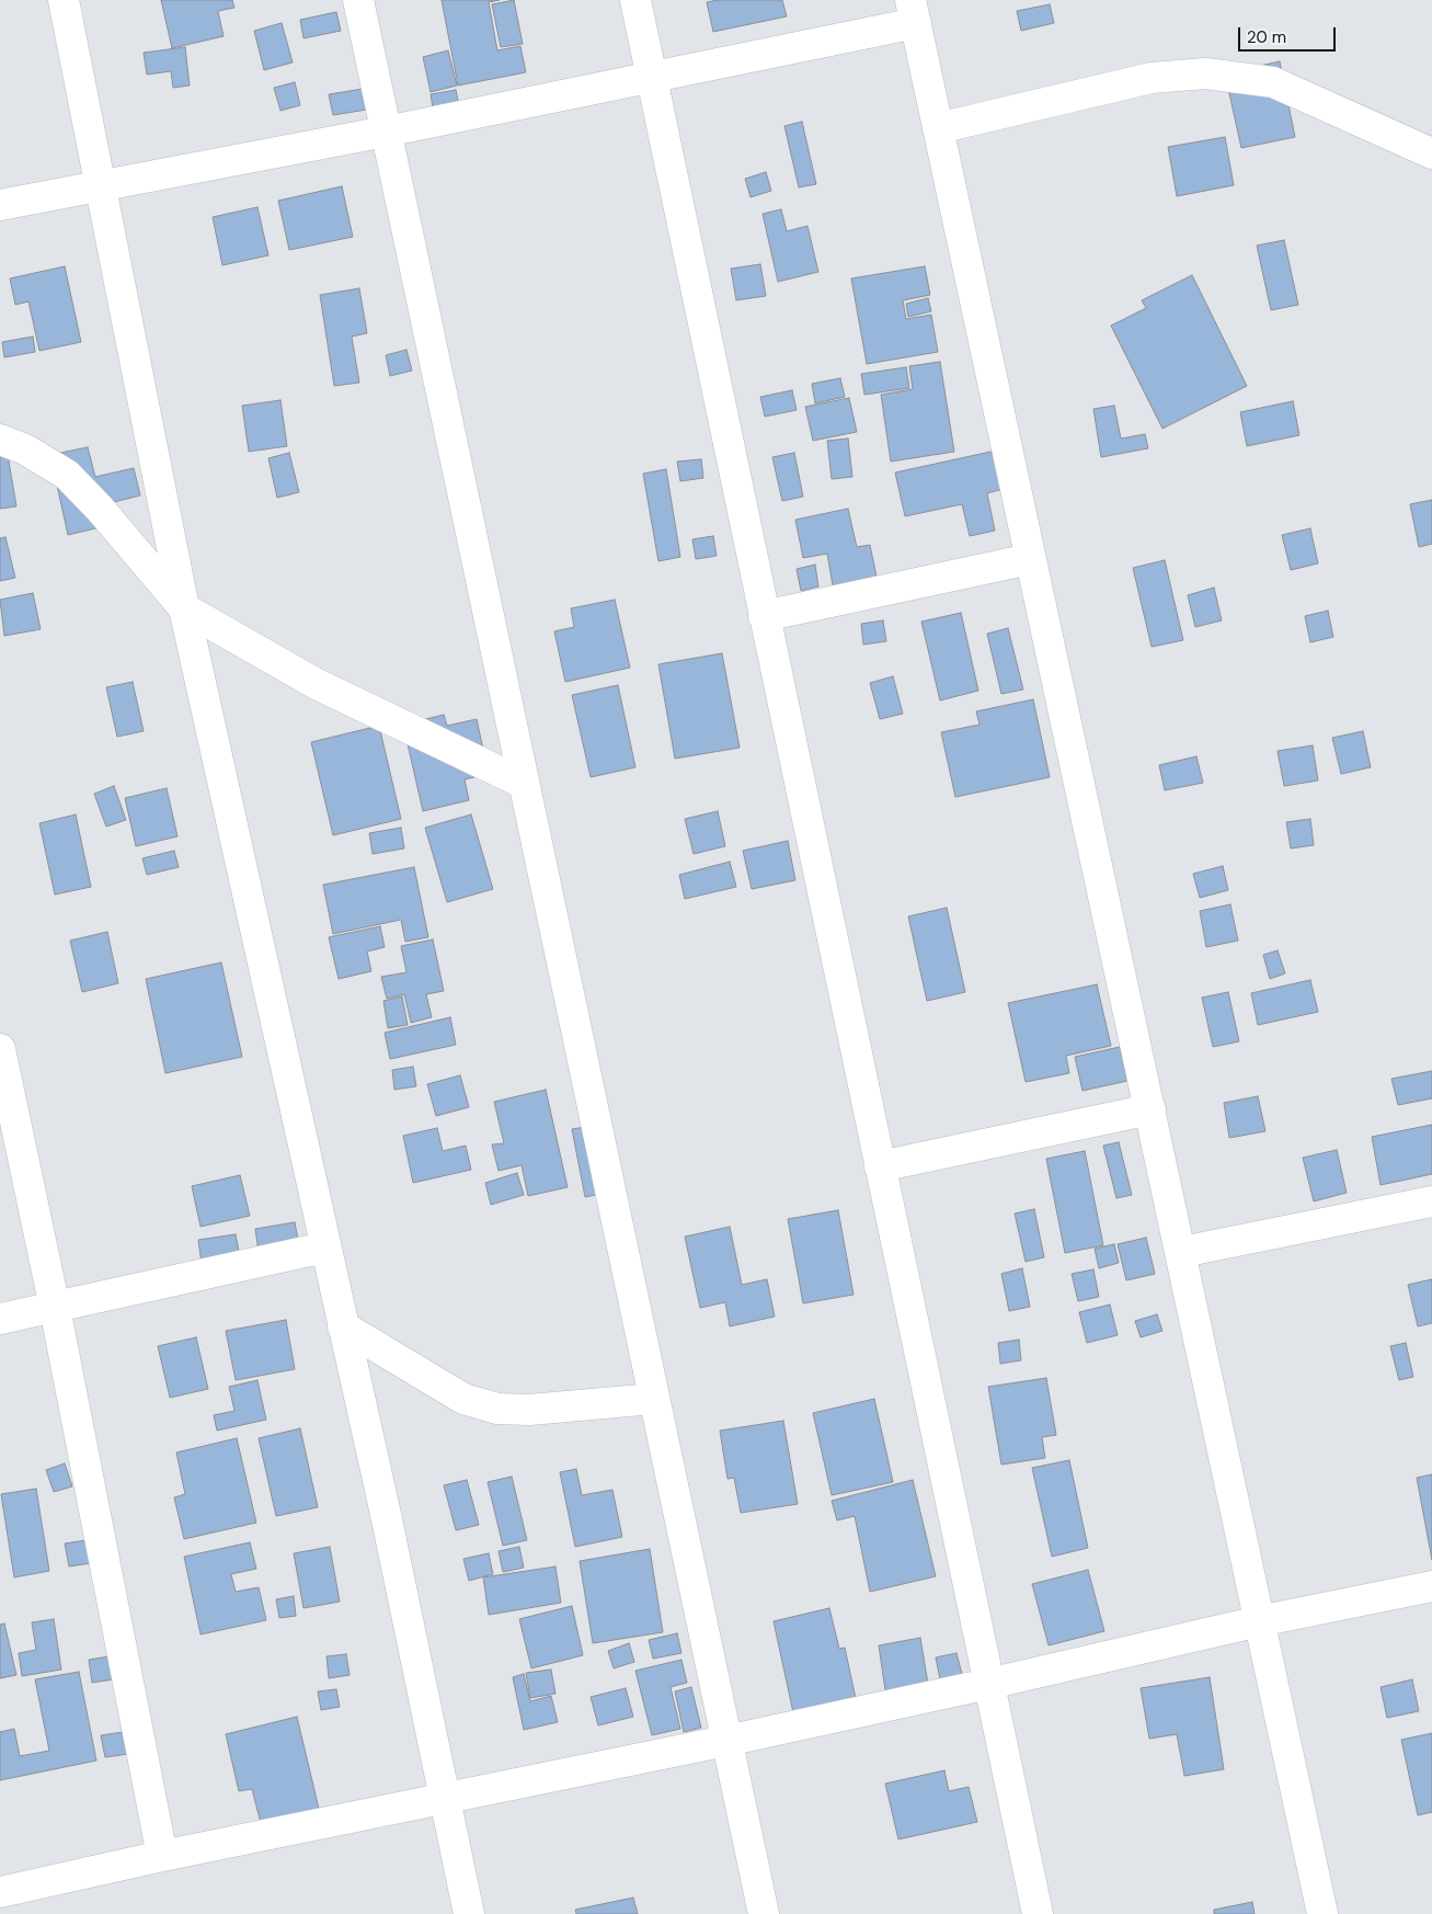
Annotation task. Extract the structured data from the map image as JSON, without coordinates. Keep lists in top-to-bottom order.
{
  "scale_bar": "20 m"
}
